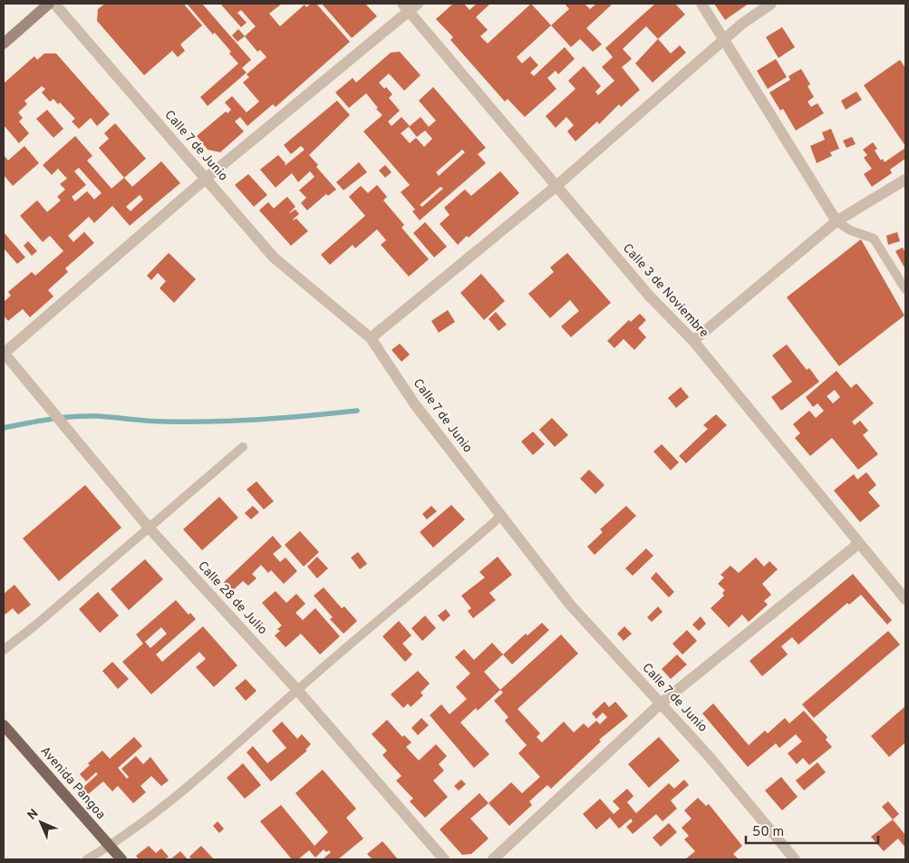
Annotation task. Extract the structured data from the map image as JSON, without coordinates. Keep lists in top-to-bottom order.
{
  "streets": {
    "main road": ["Avenida Pangoa"],
    "street": ["Calle 7 de Junio", "Calle 3 de Noviembre", "Calle 28 de Julio"]
  },
  "scale_bar": "50 m",
  "north": "top left"
}
